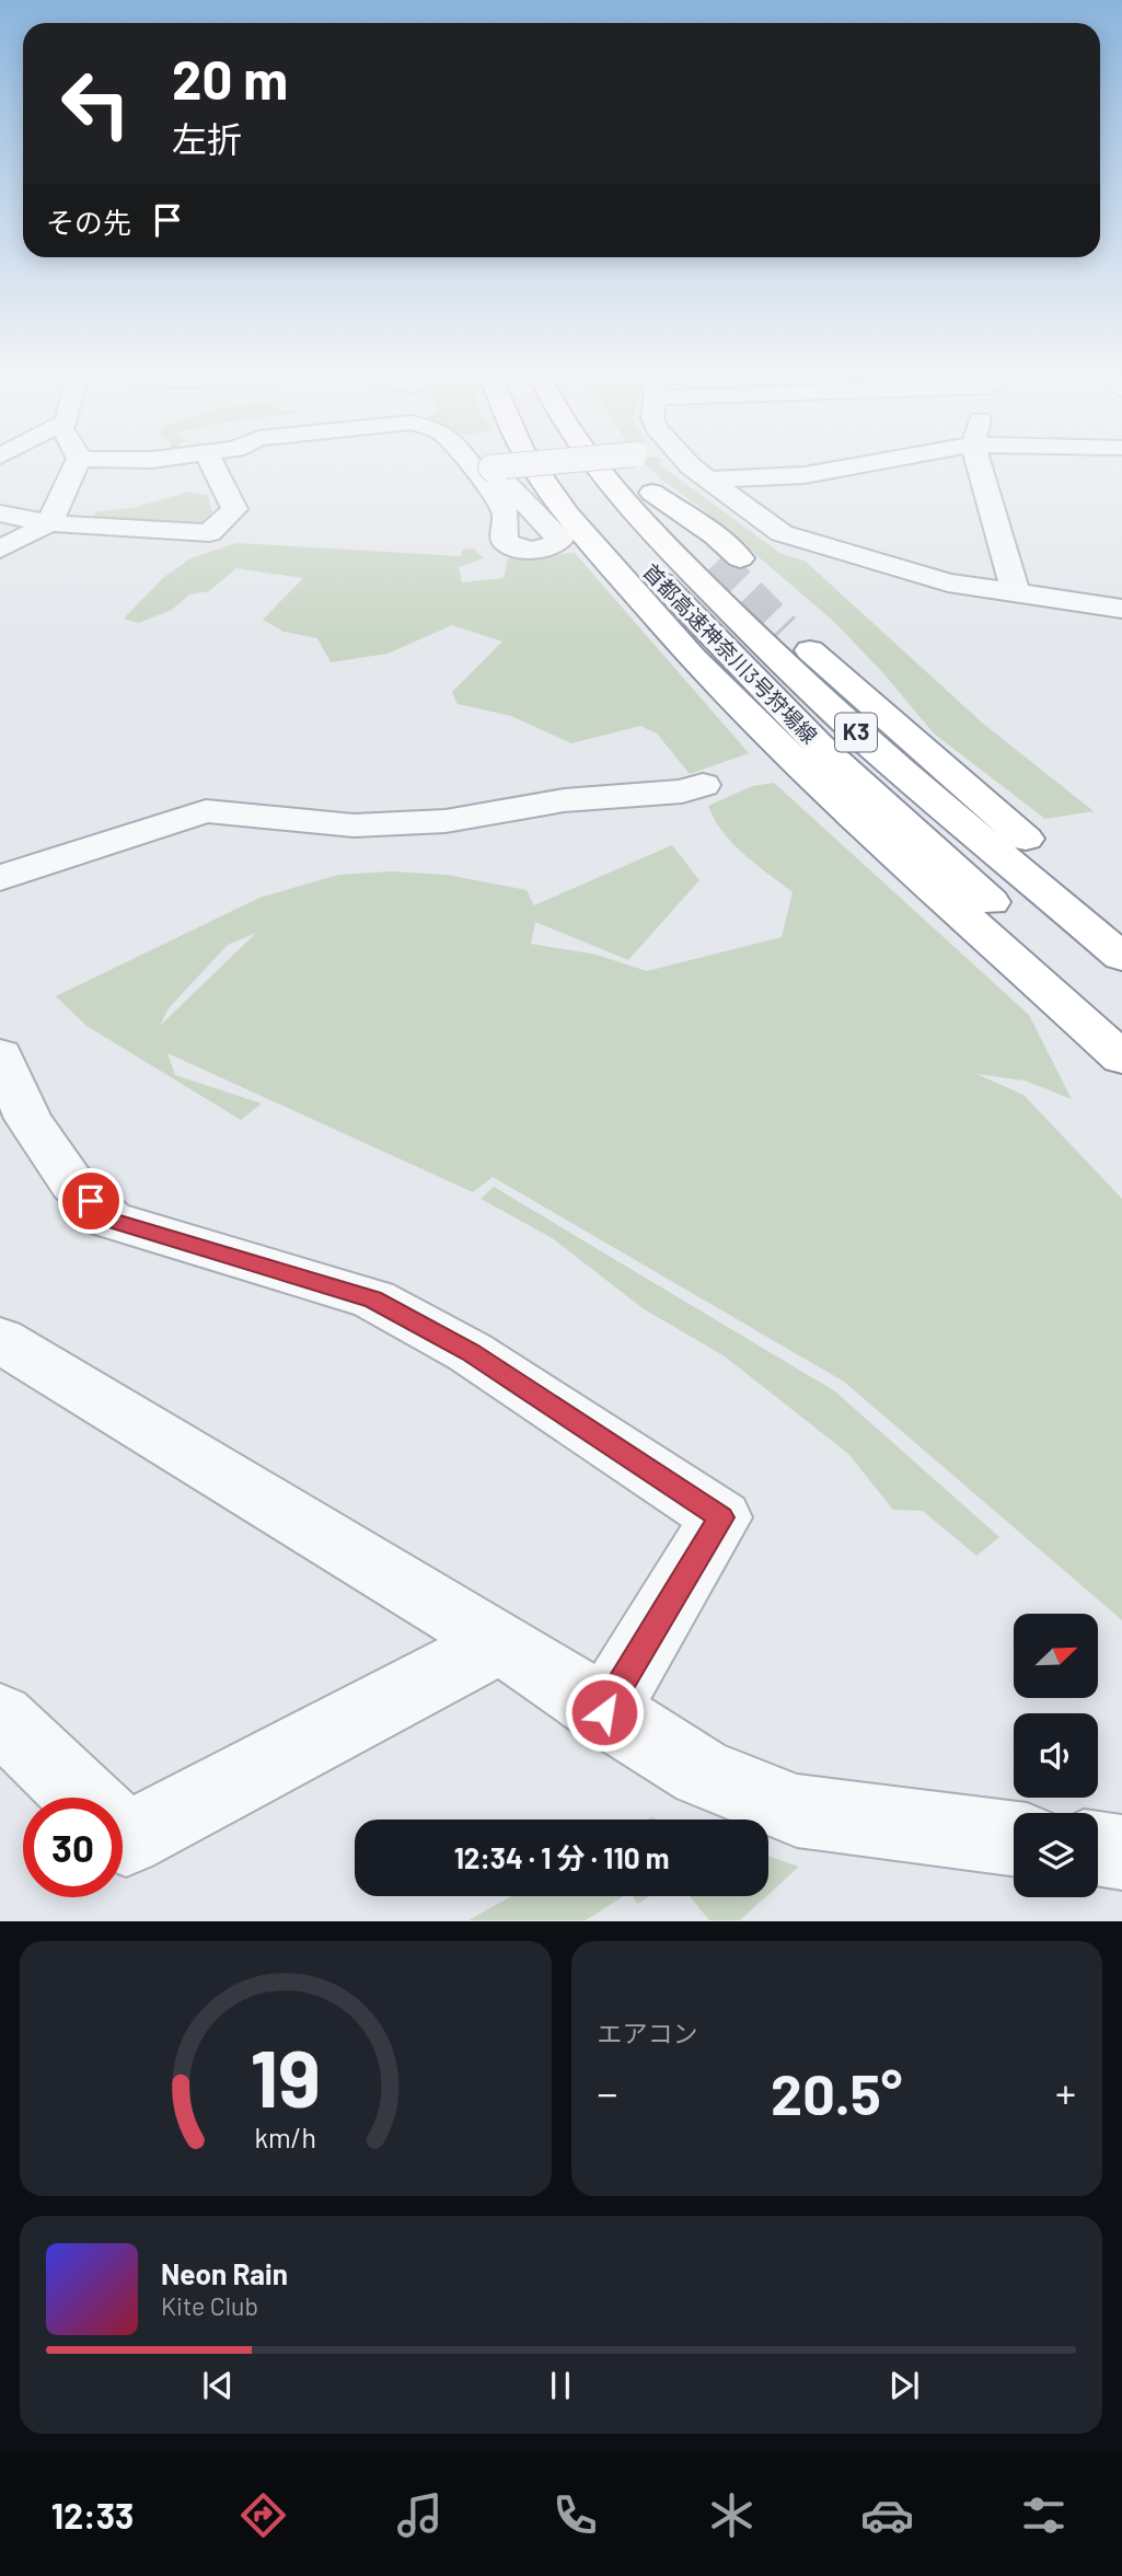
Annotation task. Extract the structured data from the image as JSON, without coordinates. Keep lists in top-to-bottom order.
{
  "streets": {
    "highway": ["首都高速神奈川3号狩場線", "K3"]
  },
  "north": "top right",
  "page": {
    "turn": ["20 m", "左折"],
    "then": "その先",
    "limit": "30",
    "trip": "12:34 · 1 分 · 110 m",
    "tile": "エアコン",
    "heat": ["−", "20.5°", "+"],
    "song": ["Neon Rain", "Kite Club"],
    "tabs": "12:33",
    "gauge": ["19", "km/h"]
  }
}
